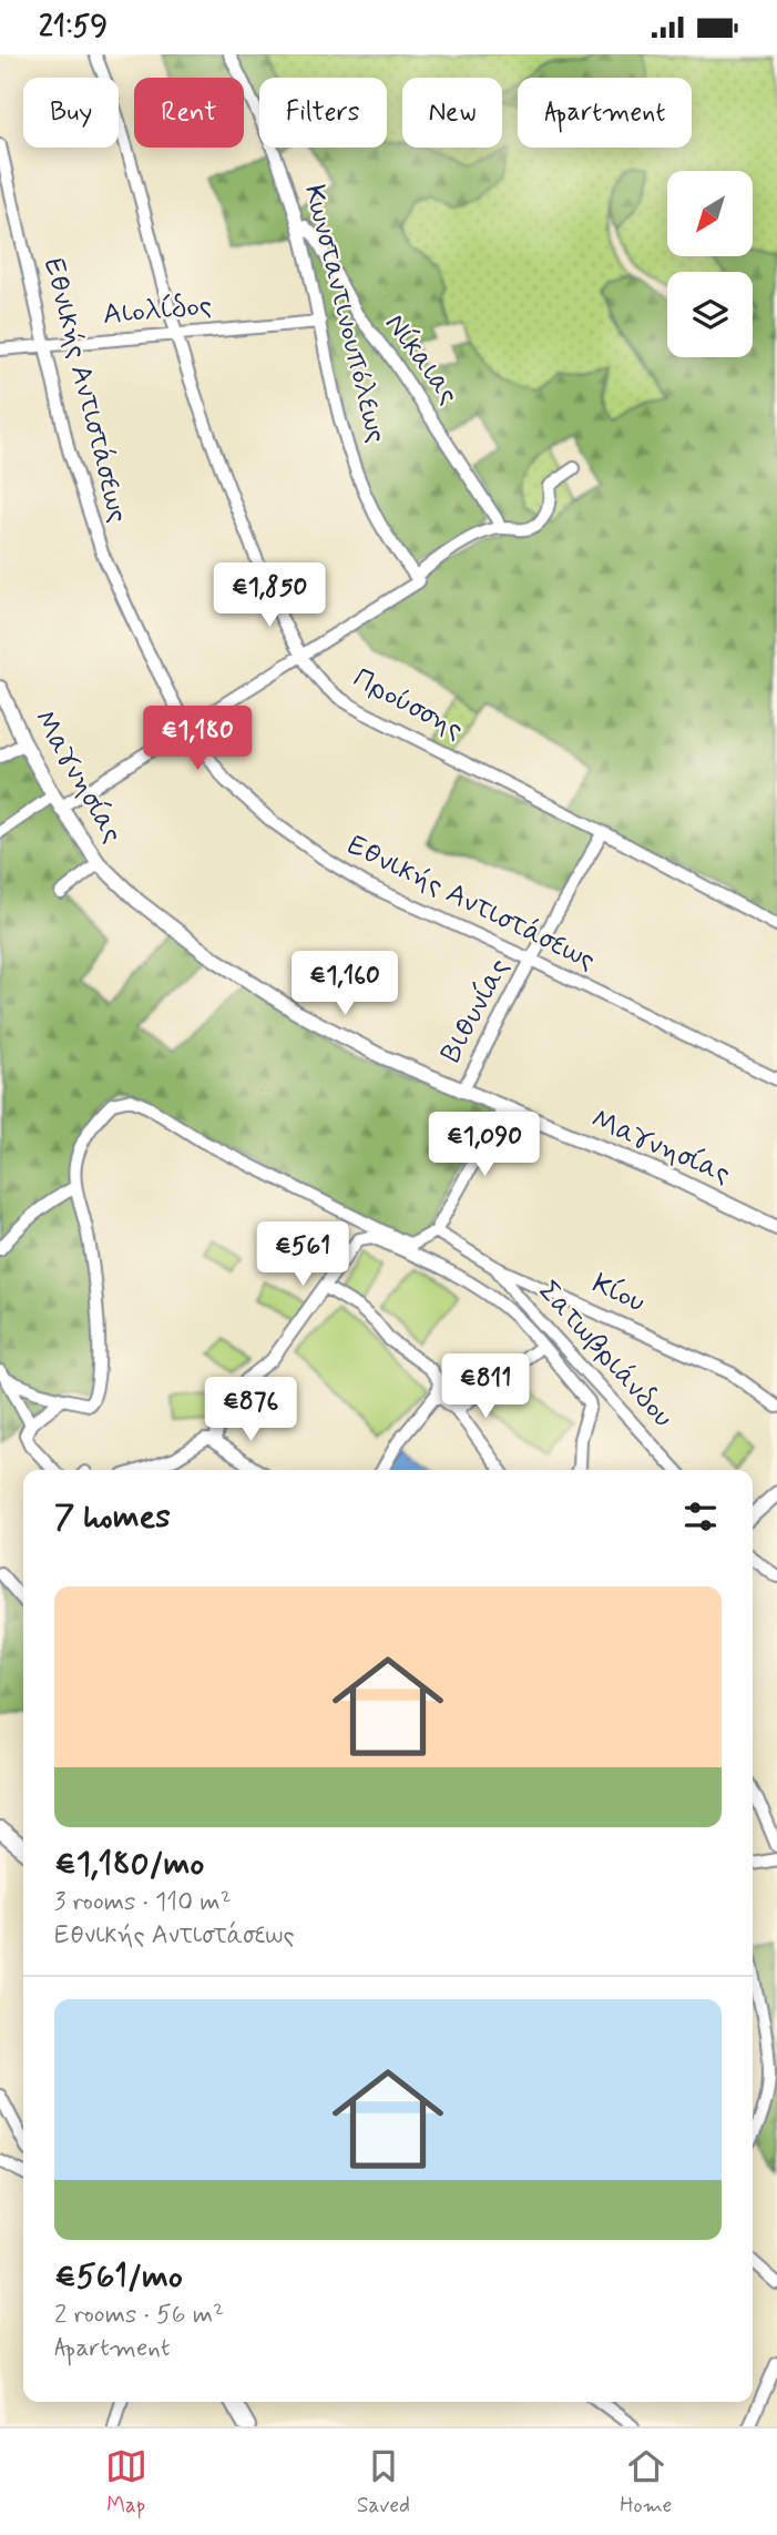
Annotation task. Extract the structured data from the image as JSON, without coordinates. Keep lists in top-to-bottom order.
{
  "streets": {
    "street": [
      "Αιολίδος",
      "Κωνσταντινουπόλεως",
      "Νίκαιας",
      "Εθνικής Αντιστάσεως",
      "Προύσσης",
      "Μαγνησίας",
      "Βιθυνίας",
      "Κίου",
      "Σατωβριάνδου"
    ]
  },
  "crossings": [
    ["Αιολίδος", "Κωνσταντινουπόλεως"],
    ["Αιολίδος", "Εθνικής Αντιστάσεως"],
    ["Αιολίδος", "Προύσσης"],
    ["Κωνσταντινουπόλεως", "Νίκαιας"],
    ["Εθνικής Αντιστάσεως", "Βιθυνίας"],
    ["Προύσσης", "Βιθυνίας"],
    ["Μαγνησίας", "Βιθυνίας"],
    ["Κίου", "Σατωβριάνδου"]
  ],
  "north": "bottom left",
  "page": {
    "status": "21:59",
    "chip": [
      "Buy",
      "Rent",
      "Filters",
      "New",
      "Apartment"
    ],
    "price": [
      "€1,850",
      "€1,180",
      "€1,160",
      "€1,090",
      "€561",
      "€811",
      "€876"
    ],
    "heading": "7 homes",
    "list": [
      {
        "name": "€1,180/mo",
        "note": "3 rooms · 110 m² · Εθνικής Αντιστάσεως"
      },
      {
        "name": "€561/mo",
        "note": "2 rooms · 56 m² · Apartment"
      }
    ],
    "tabs": ["Map", "Saved", "Home"]
  }
}
